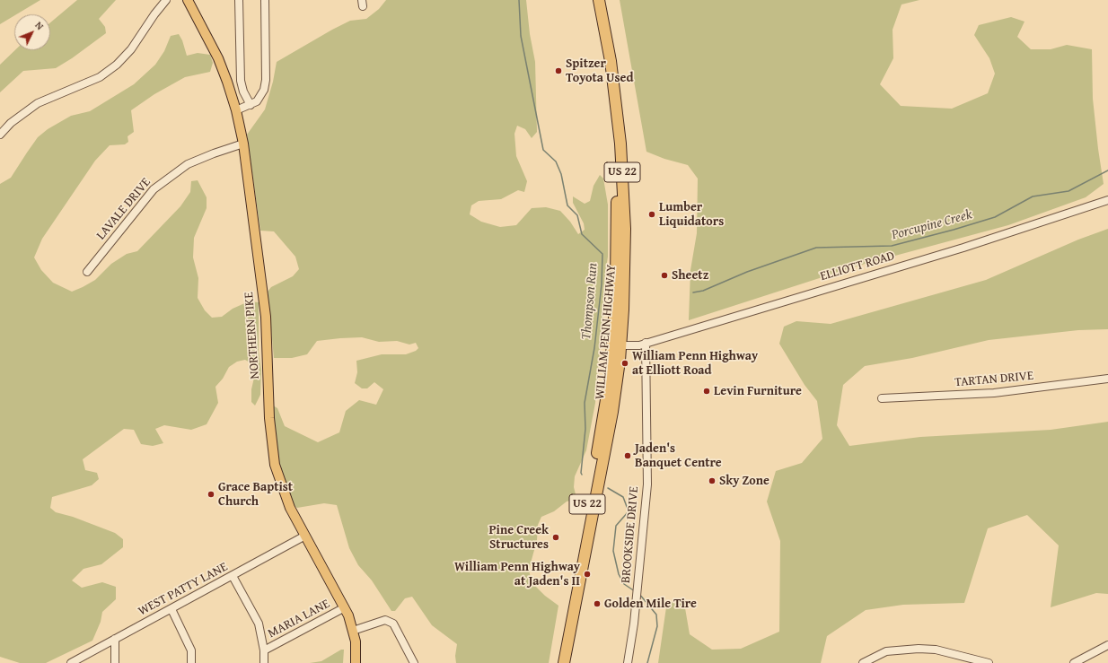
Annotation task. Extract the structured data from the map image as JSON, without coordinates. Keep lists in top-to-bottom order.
{
  "streets": {
    "highway": ["US 22", "WILLIAM PENN HIGHWAY"],
    "main road": ["NORTHERN PIKE"],
    "street": [
      "LAVALE DRIVE",
      "ELLIOTT ROAD",
      "TARTAN DRIVE",
      "BROOKSIDE DRIVE",
      "WEST PATTY LANE",
      "MARIA LANE"
    ]
  },
  "crossings": [
    ["LAVALE DRIVE", "NORTHERN PIKE"],
    ["ELLIOTT ROAD", "WILLIAM PENN HIGHWAY"],
    ["ELLIOTT ROAD", "BROOKSIDE DRIVE"],
    ["NORTHERN PIKE", "WEST PATTY LANE"],
    ["NORTHERN PIKE", "MARIA LANE"]
  ],
  "water": ["Porcupine Creek", "Thompson Run"],
  "places": [
    "Spitzer Toyota Used",
    "Lumber Liquidators",
    "Sheetz",
    "William Penn Highway at Elliott Road",
    "Levin Furniture",
    "Jaden's Banquet Centre",
    "Sky Zone",
    "Grace Baptist Church",
    "Pine Creek Structures",
    "William Penn Highway at Jaden's II",
    "Golden Mile Tire"
  ],
  "north": "top right"
}
